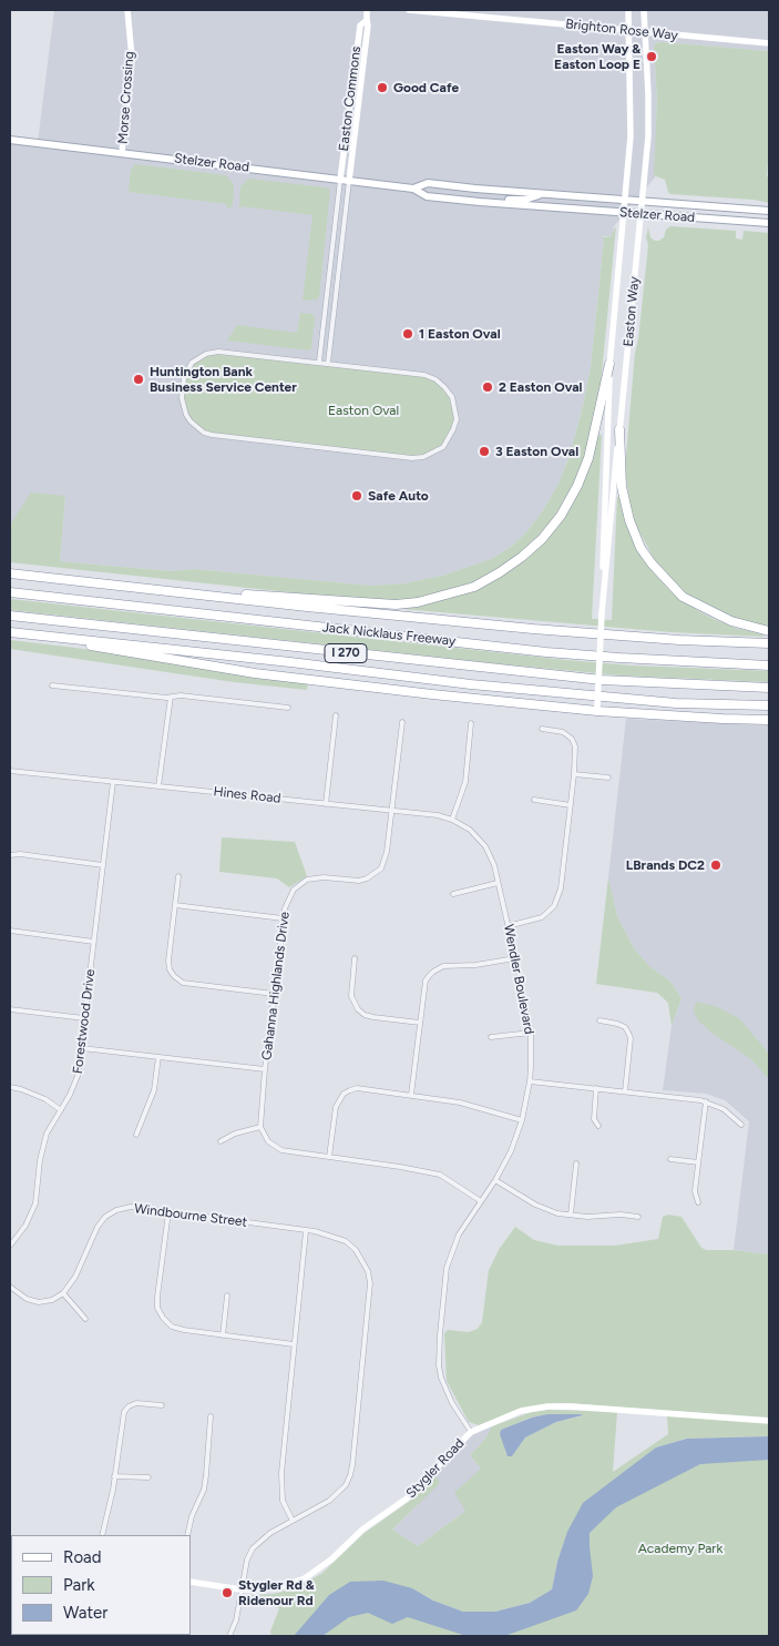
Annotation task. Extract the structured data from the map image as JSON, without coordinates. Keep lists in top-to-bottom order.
{
  "streets": {
    "highway": ["Jack Nicklaus Freeway", "I 270"],
    "main road": [
      "Brighton Rose Way",
      "Morse Crossing",
      "Easton Commons",
      "Stelzer Road",
      "Easton Way",
      "Stygler Road"
    ],
    "street": [
      "Hines Road",
      "Wendler Boulevard",
      "Gahanna Highlands Drive",
      "Forestwood Drive",
      "Windbourne Street"
    ]
  },
  "crossings": [
    ["Brighton Rose Way", "Easton Way"],
    ["Morse Crossing", "Stelzer Road"],
    ["Easton Commons", "Stelzer Road"],
    ["Stelzer Road", "Easton Way"],
    ["Hines Road", "Wendler Boulevard"],
    ["Hines Road", "Gahanna Highlands Drive"],
    ["Hines Road", "Forestwood Drive"],
    ["Wendler Boulevard", "Stygler Road"]
  ],
  "parks": ["Easton Oval", "Academy Park"],
  "places": [
    "Easton Way & Easton Loop E",
    "Good Cafe",
    "1 Easton Oval",
    "Huntington Bank Business Service Center",
    "2 Easton Oval",
    "3 Easton Oval",
    "Safe Auto",
    "LBrands DC2",
    "Stygler Rd & Ridenour Rd"
  ],
  "legend": ["Road", "Park", "Water"]
}
